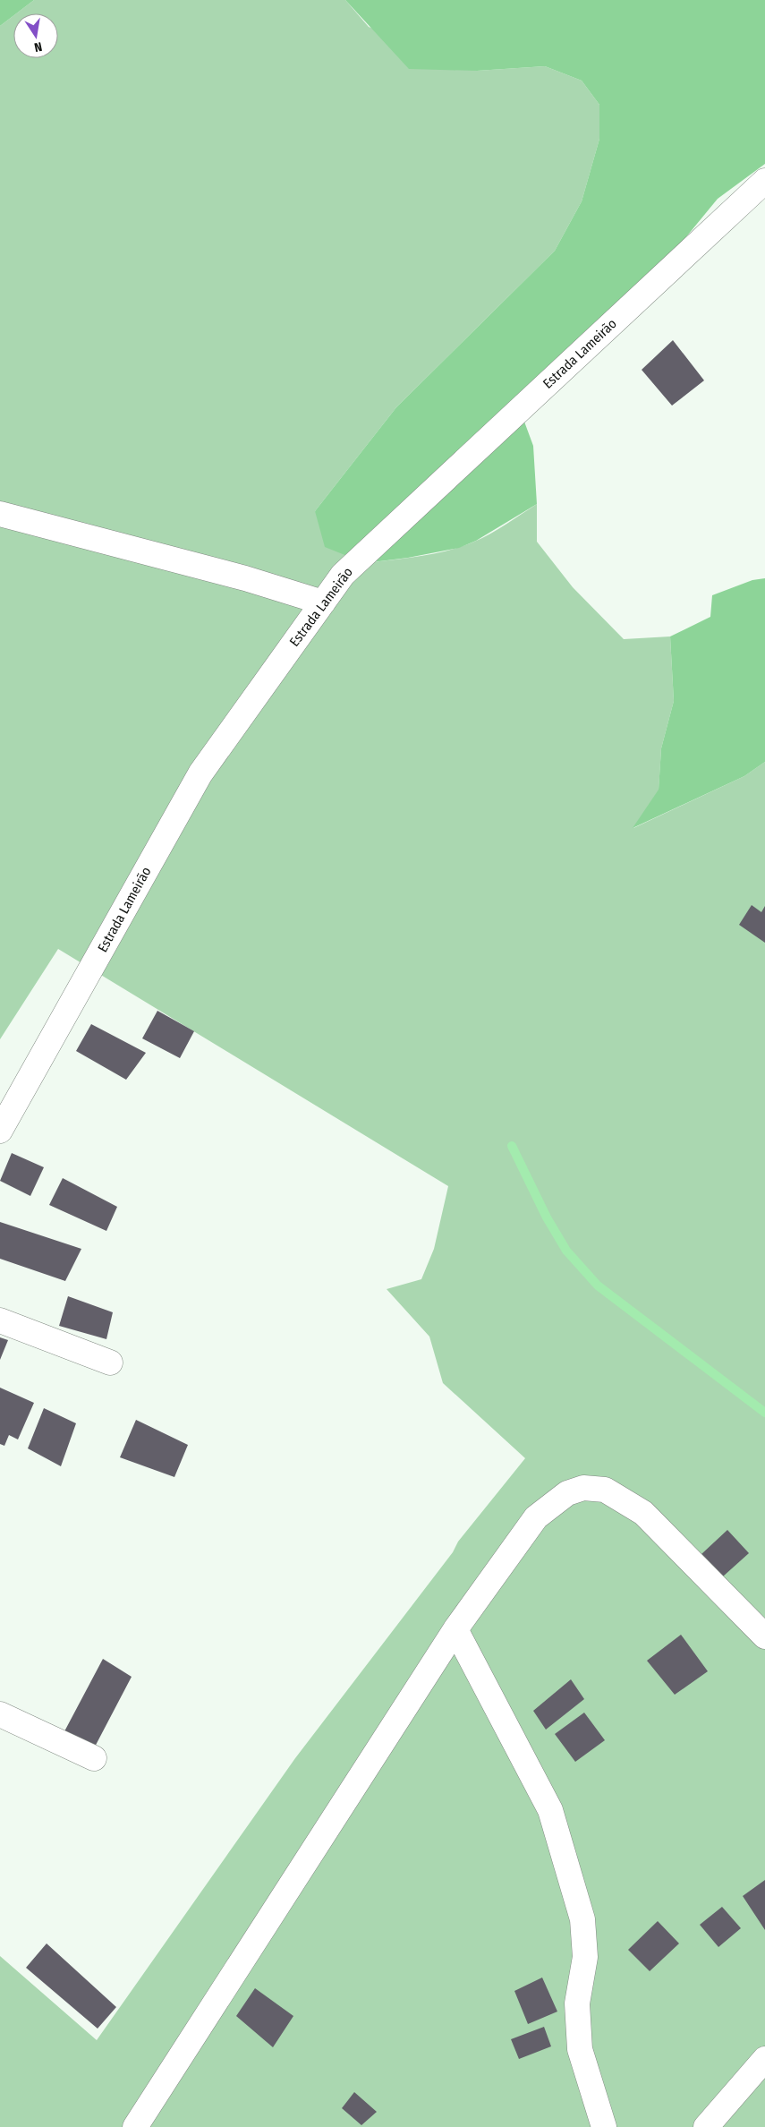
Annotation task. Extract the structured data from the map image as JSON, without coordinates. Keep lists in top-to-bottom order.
{
  "streets": {
    "street": ["Estrada Lameirão"]
  },
  "north": "bottom"
}
